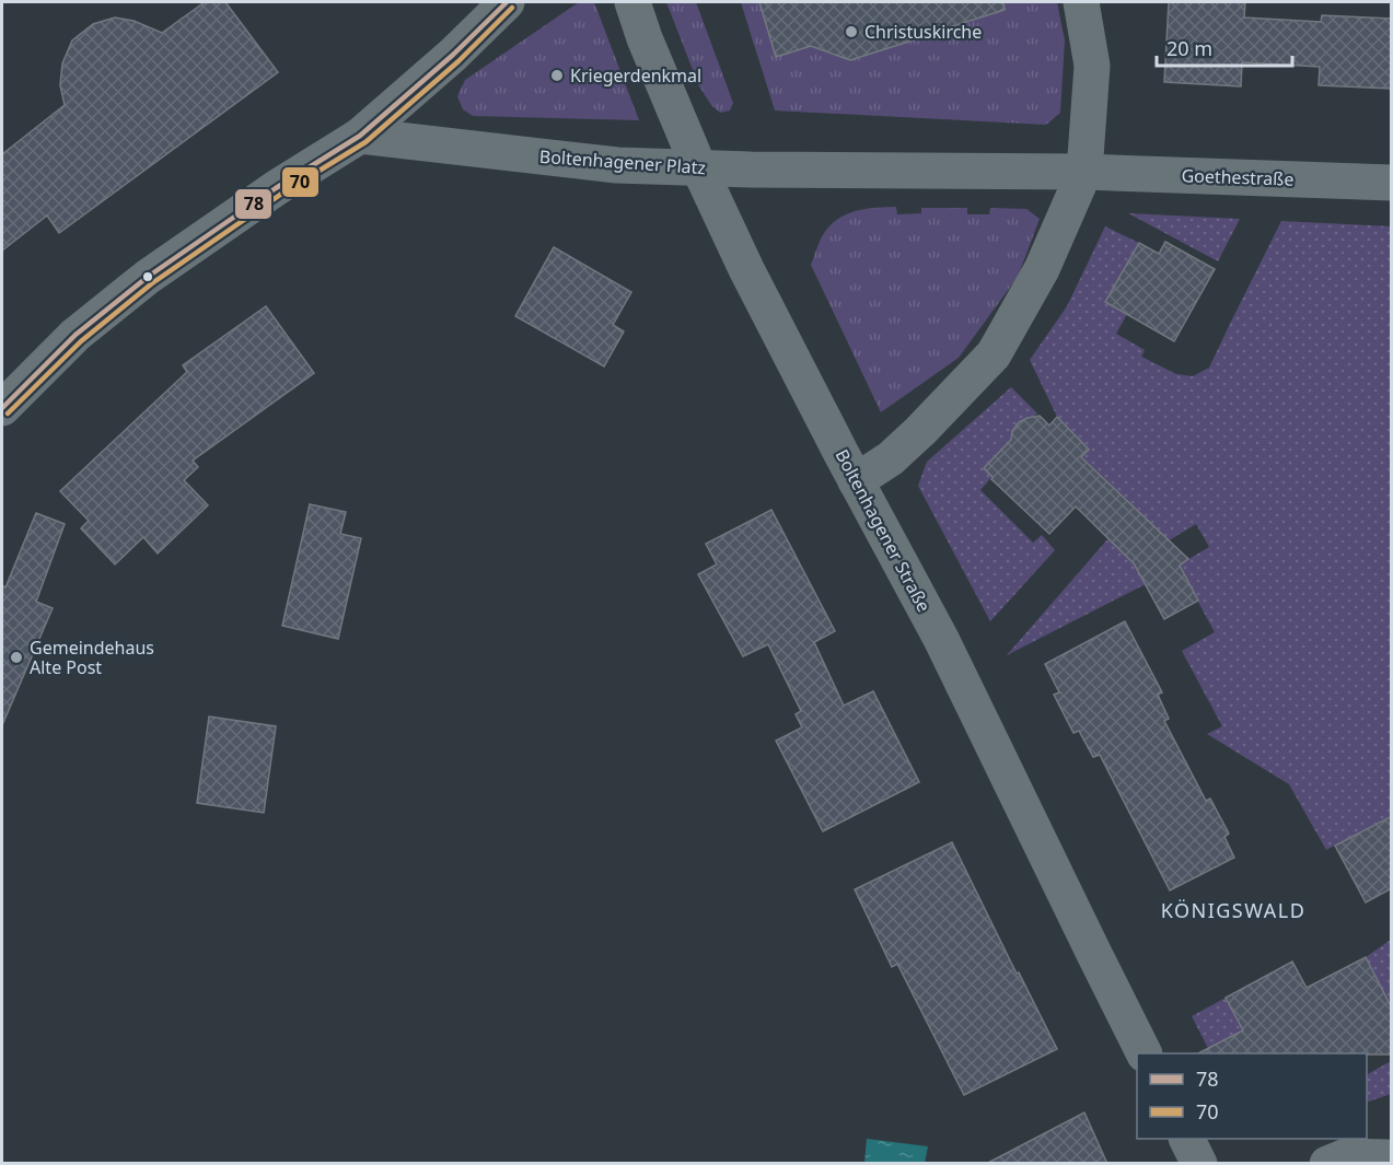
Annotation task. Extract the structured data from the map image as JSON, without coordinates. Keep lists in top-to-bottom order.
{
  "streets": {
    "street": ["Boltenhagener Platz", "Goethestraße", "Boltenhagener Straße"]
  },
  "crossings": [
    ["Boltenhagener Platz", "Goethestraße"],
    ["Boltenhagener Platz", "Boltenhagener Straße"]
  ],
  "districts": ["KÖNIGSWALD"],
  "places": ["Christuskirche", "Kriegerdenkmal", "Gemeindehaus Alte Post"],
  "lines": ["transit line 78", "transit line 70"],
  "legend": ["78", "70"],
  "scale_bar": "20 m"
}
